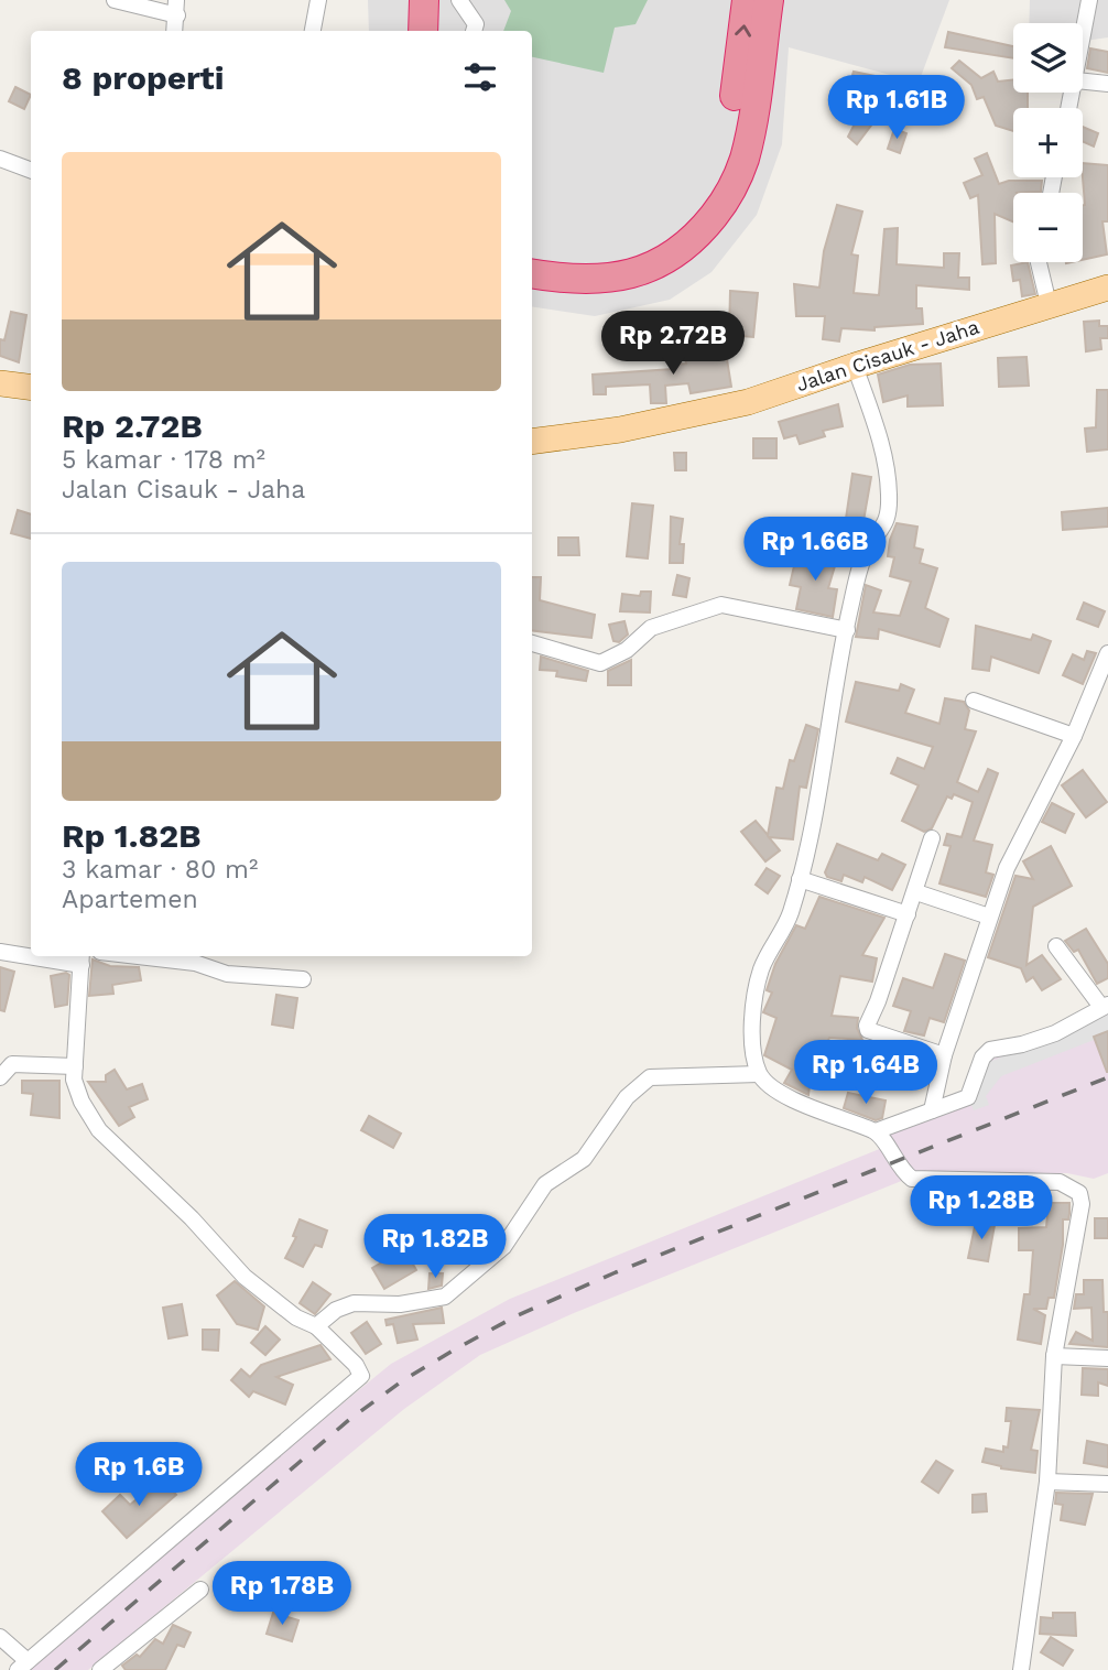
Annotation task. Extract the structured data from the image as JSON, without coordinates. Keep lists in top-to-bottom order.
{
  "streets": {
    "main road": ["Jalan Cisauk - Jaha"]
  },
  "page": {
    "map_buttons": ["+", "−"],
    "heading": "8 properti",
    "price": [
      "Rp 1.61B",
      "Rp 2.72B",
      "Rp 1.66B",
      "Rp 1.64B",
      "Rp 1.28B",
      "Rp 1.82B",
      "Rp 1.6B",
      "Rp 1.78B"
    ],
    "list": [
      {
        "name": "Rp 2.72B",
        "note": "5 kamar · 178 m² · Jalan Cisauk - Jaha"
      },
      {
        "name": "Rp 1.82B",
        "note": "3 kamar · 80 m² · Apartemen"
      }
    ]
  }
}
